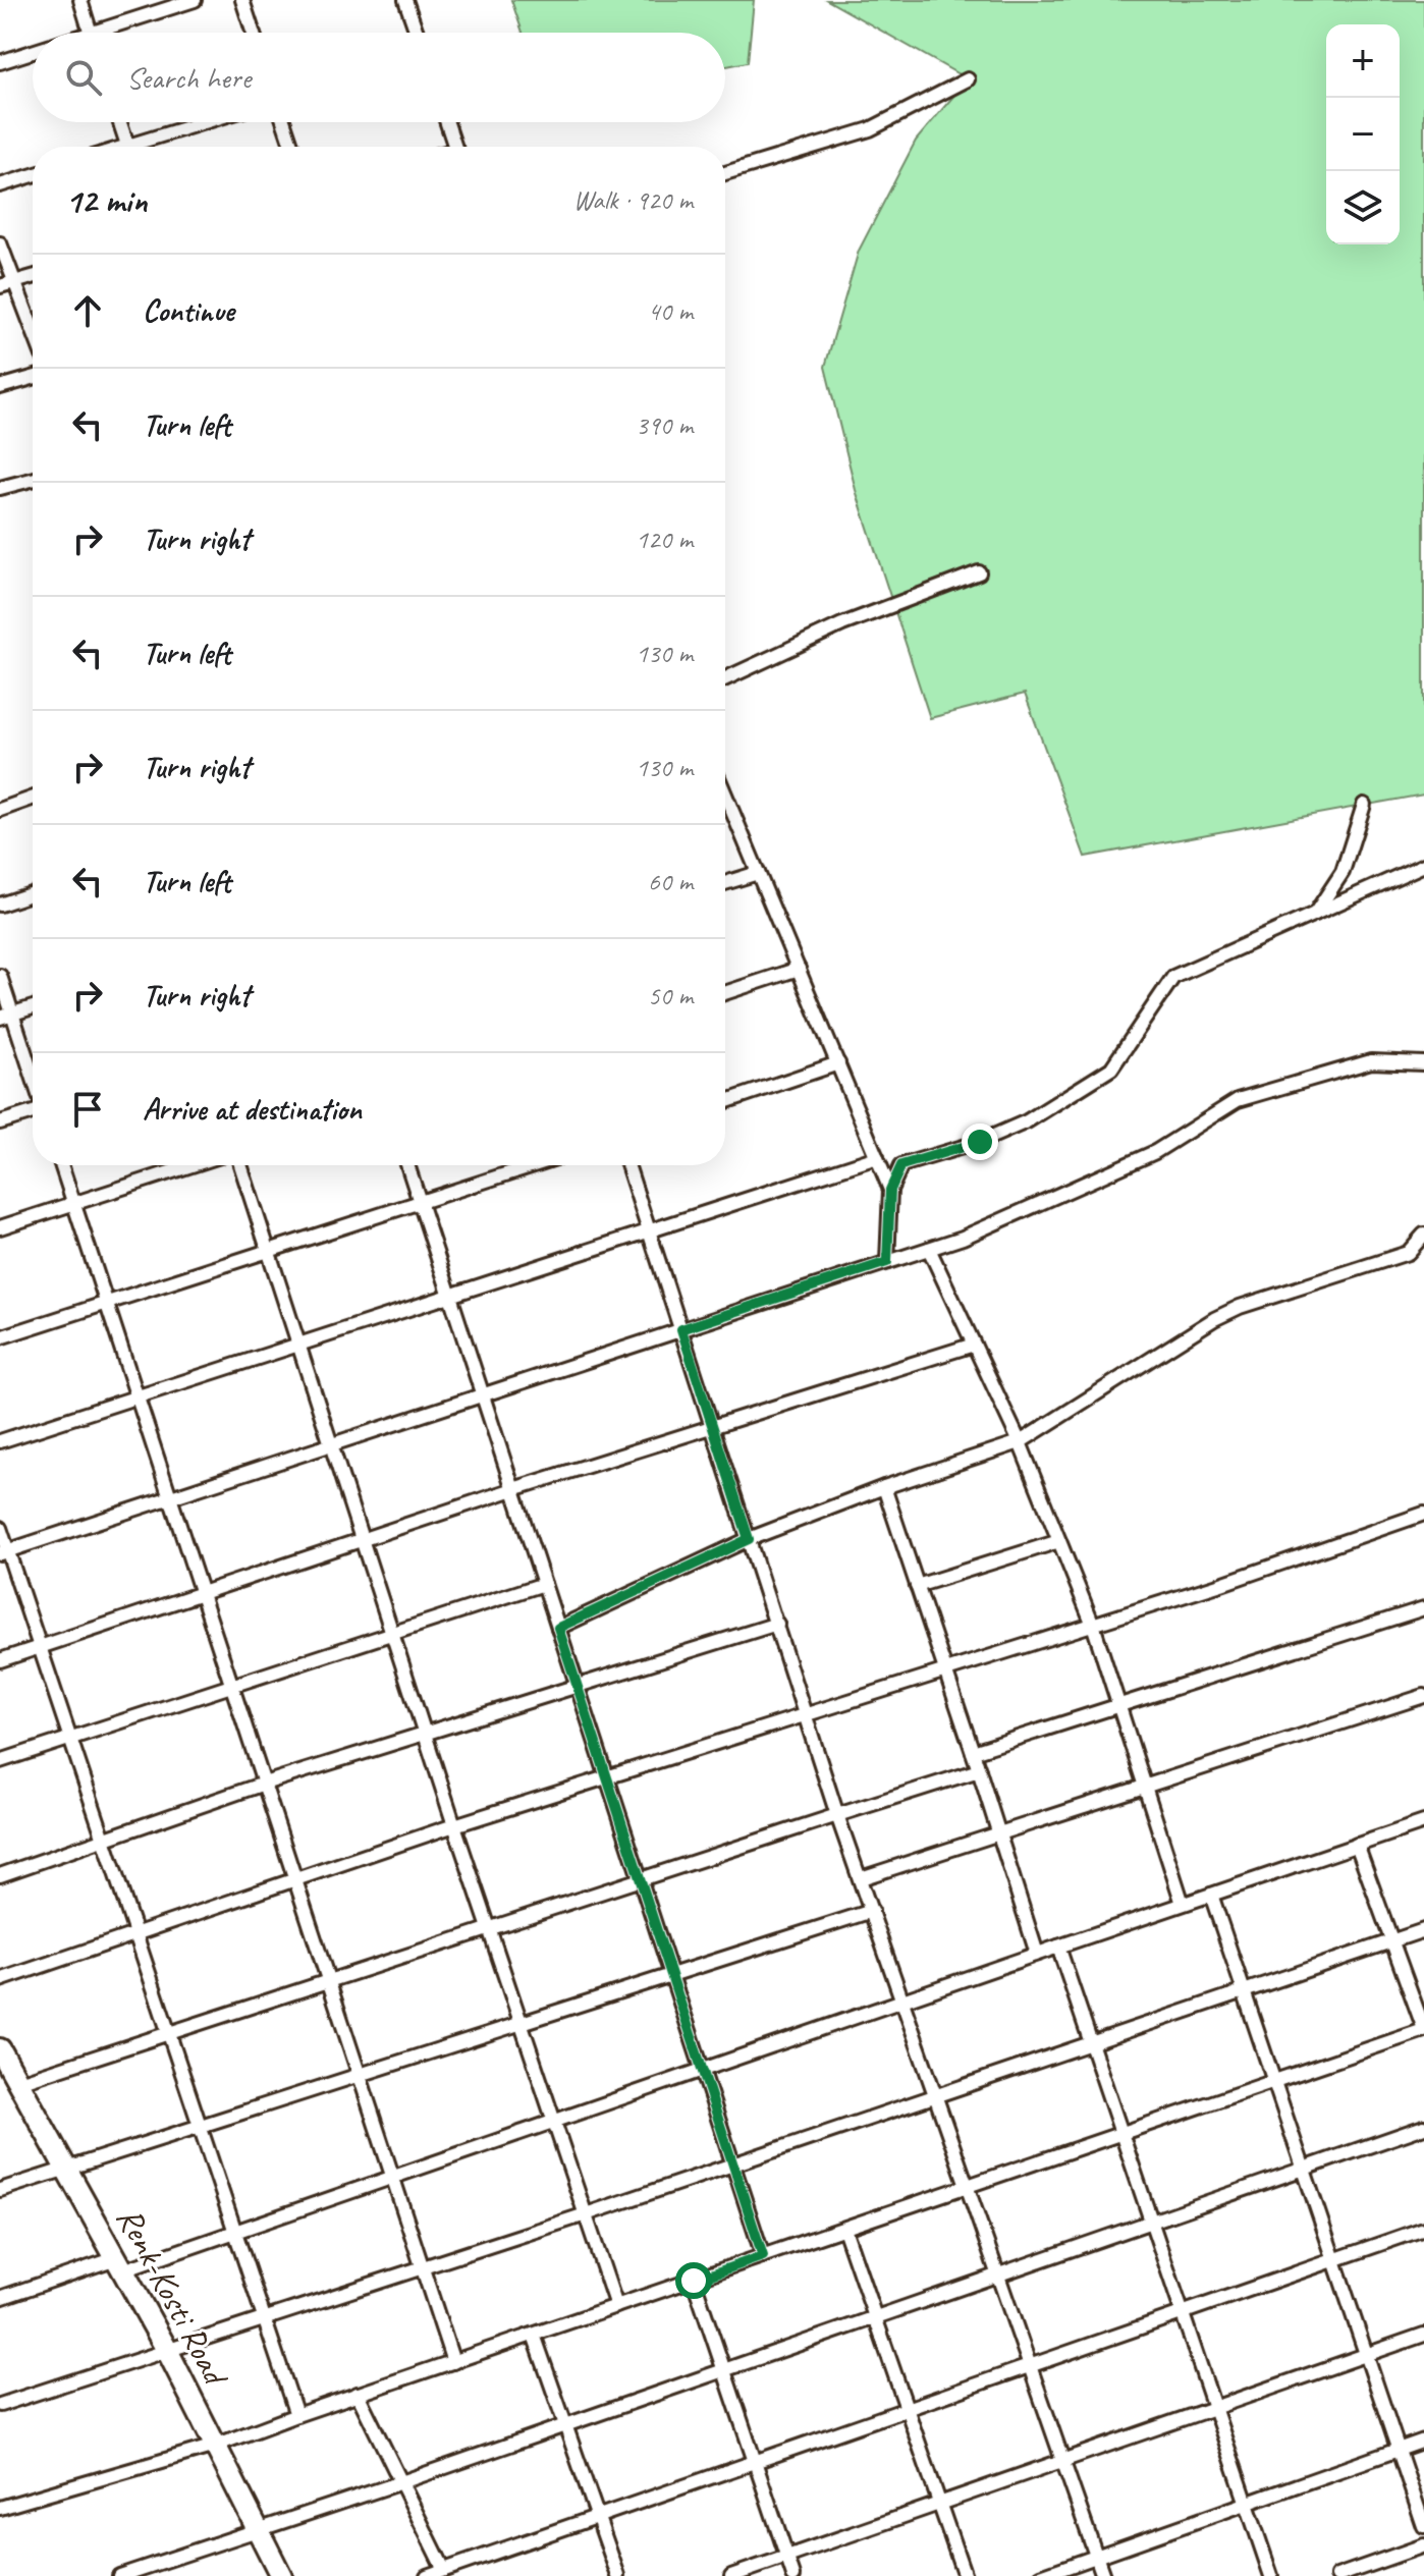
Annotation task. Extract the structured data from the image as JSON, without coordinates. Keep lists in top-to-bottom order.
{
  "streets": {
    "main road": ["Renk-Kosti Road"]
  },
  "page": {
    "map_buttons": ["+", "−"],
    "search": "Search here",
    "heading": ["12 min", "Walk · 920 m"],
    "list": [
      ["Continue", "40 m"],
      ["Turn left", "390 m"],
      ["Turn right", "120 m"],
      ["Turn left", "130 m"],
      ["Turn right", "130 m"],
      ["Turn left", "60 m"],
      ["Turn right", "50 m"],
      "Arrive at destination"
    ]
  }
}
